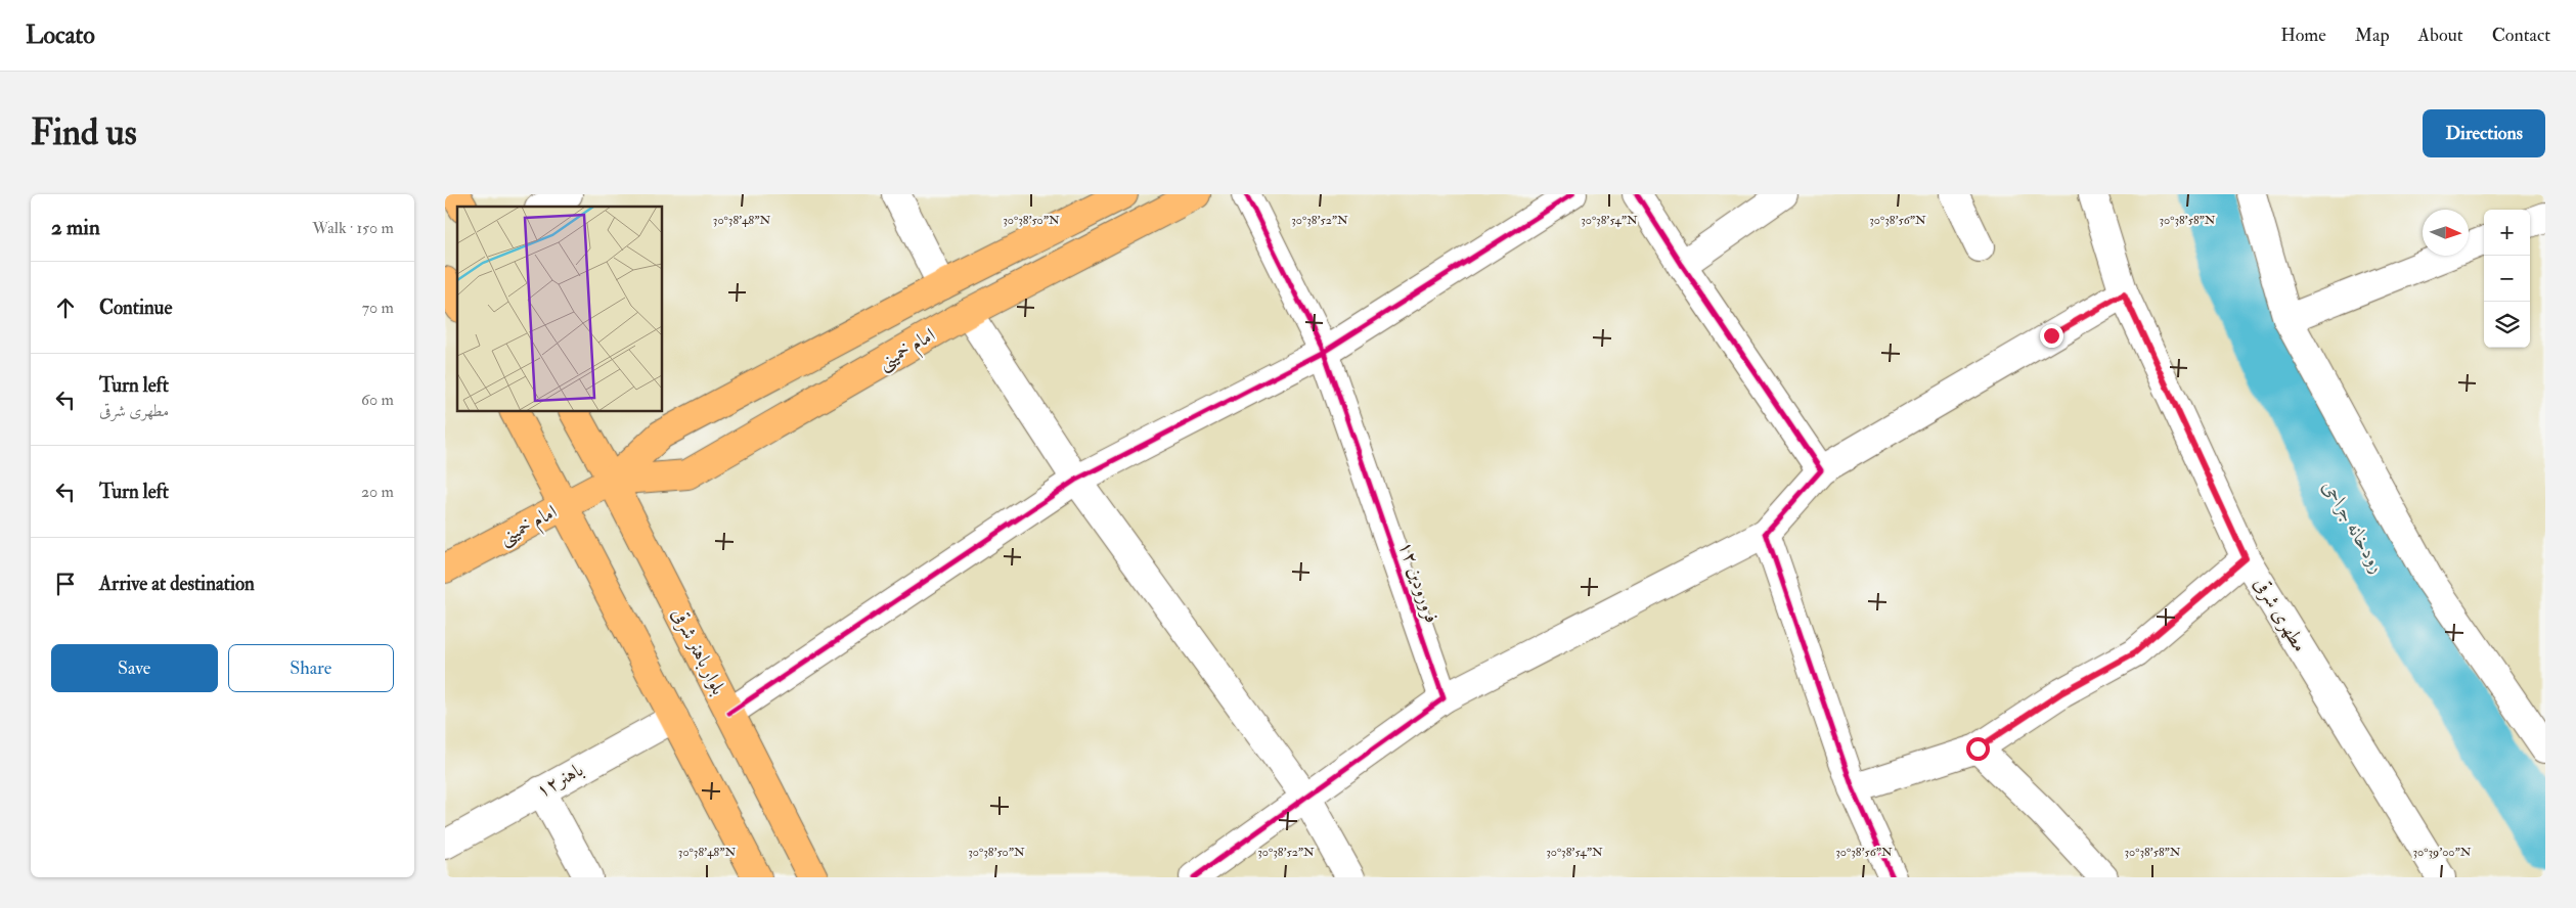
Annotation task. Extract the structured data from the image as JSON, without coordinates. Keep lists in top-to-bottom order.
{
  "streets": {
    "main road": ["امام خمینی", "بلوار باهنر شرقی"],
    "street": ["۱۲ فرورودین", "مطهری شرقی", "باهنر۱۲"]
  },
  "crossings": [
    ["امام خمینی", "بلوار باهنر شرقی"]
  ],
  "water": ["رودخانه جراحی"],
  "north": "right",
  "page": {
    "header": "Locato",
    "nav": [
      "Home",
      "Map",
      "About",
      "Contact"
    ],
    "buttons": [
      "Directions",
      ["Save", "Share"]
    ],
    "title": "Find us",
    "heading": ["2 min", "Walk · 150 m"],
    "map_buttons": ["+", "−"],
    "list": [
      ["Continue", "70 m"],
      ["Turn left", "مطهری شرقی", "60 m"],
      ["Turn left", "20 m"],
      "Arrive at destination"
    ]
  },
  "coordinates": [
    "30°38'48\"N",
    "30°38'50\"N",
    "30°38'52\"N",
    "30°38'54\"N",
    "30°38'56\"N",
    "30°38'58\"N",
    "30°39'00\"N"
  ]
}
